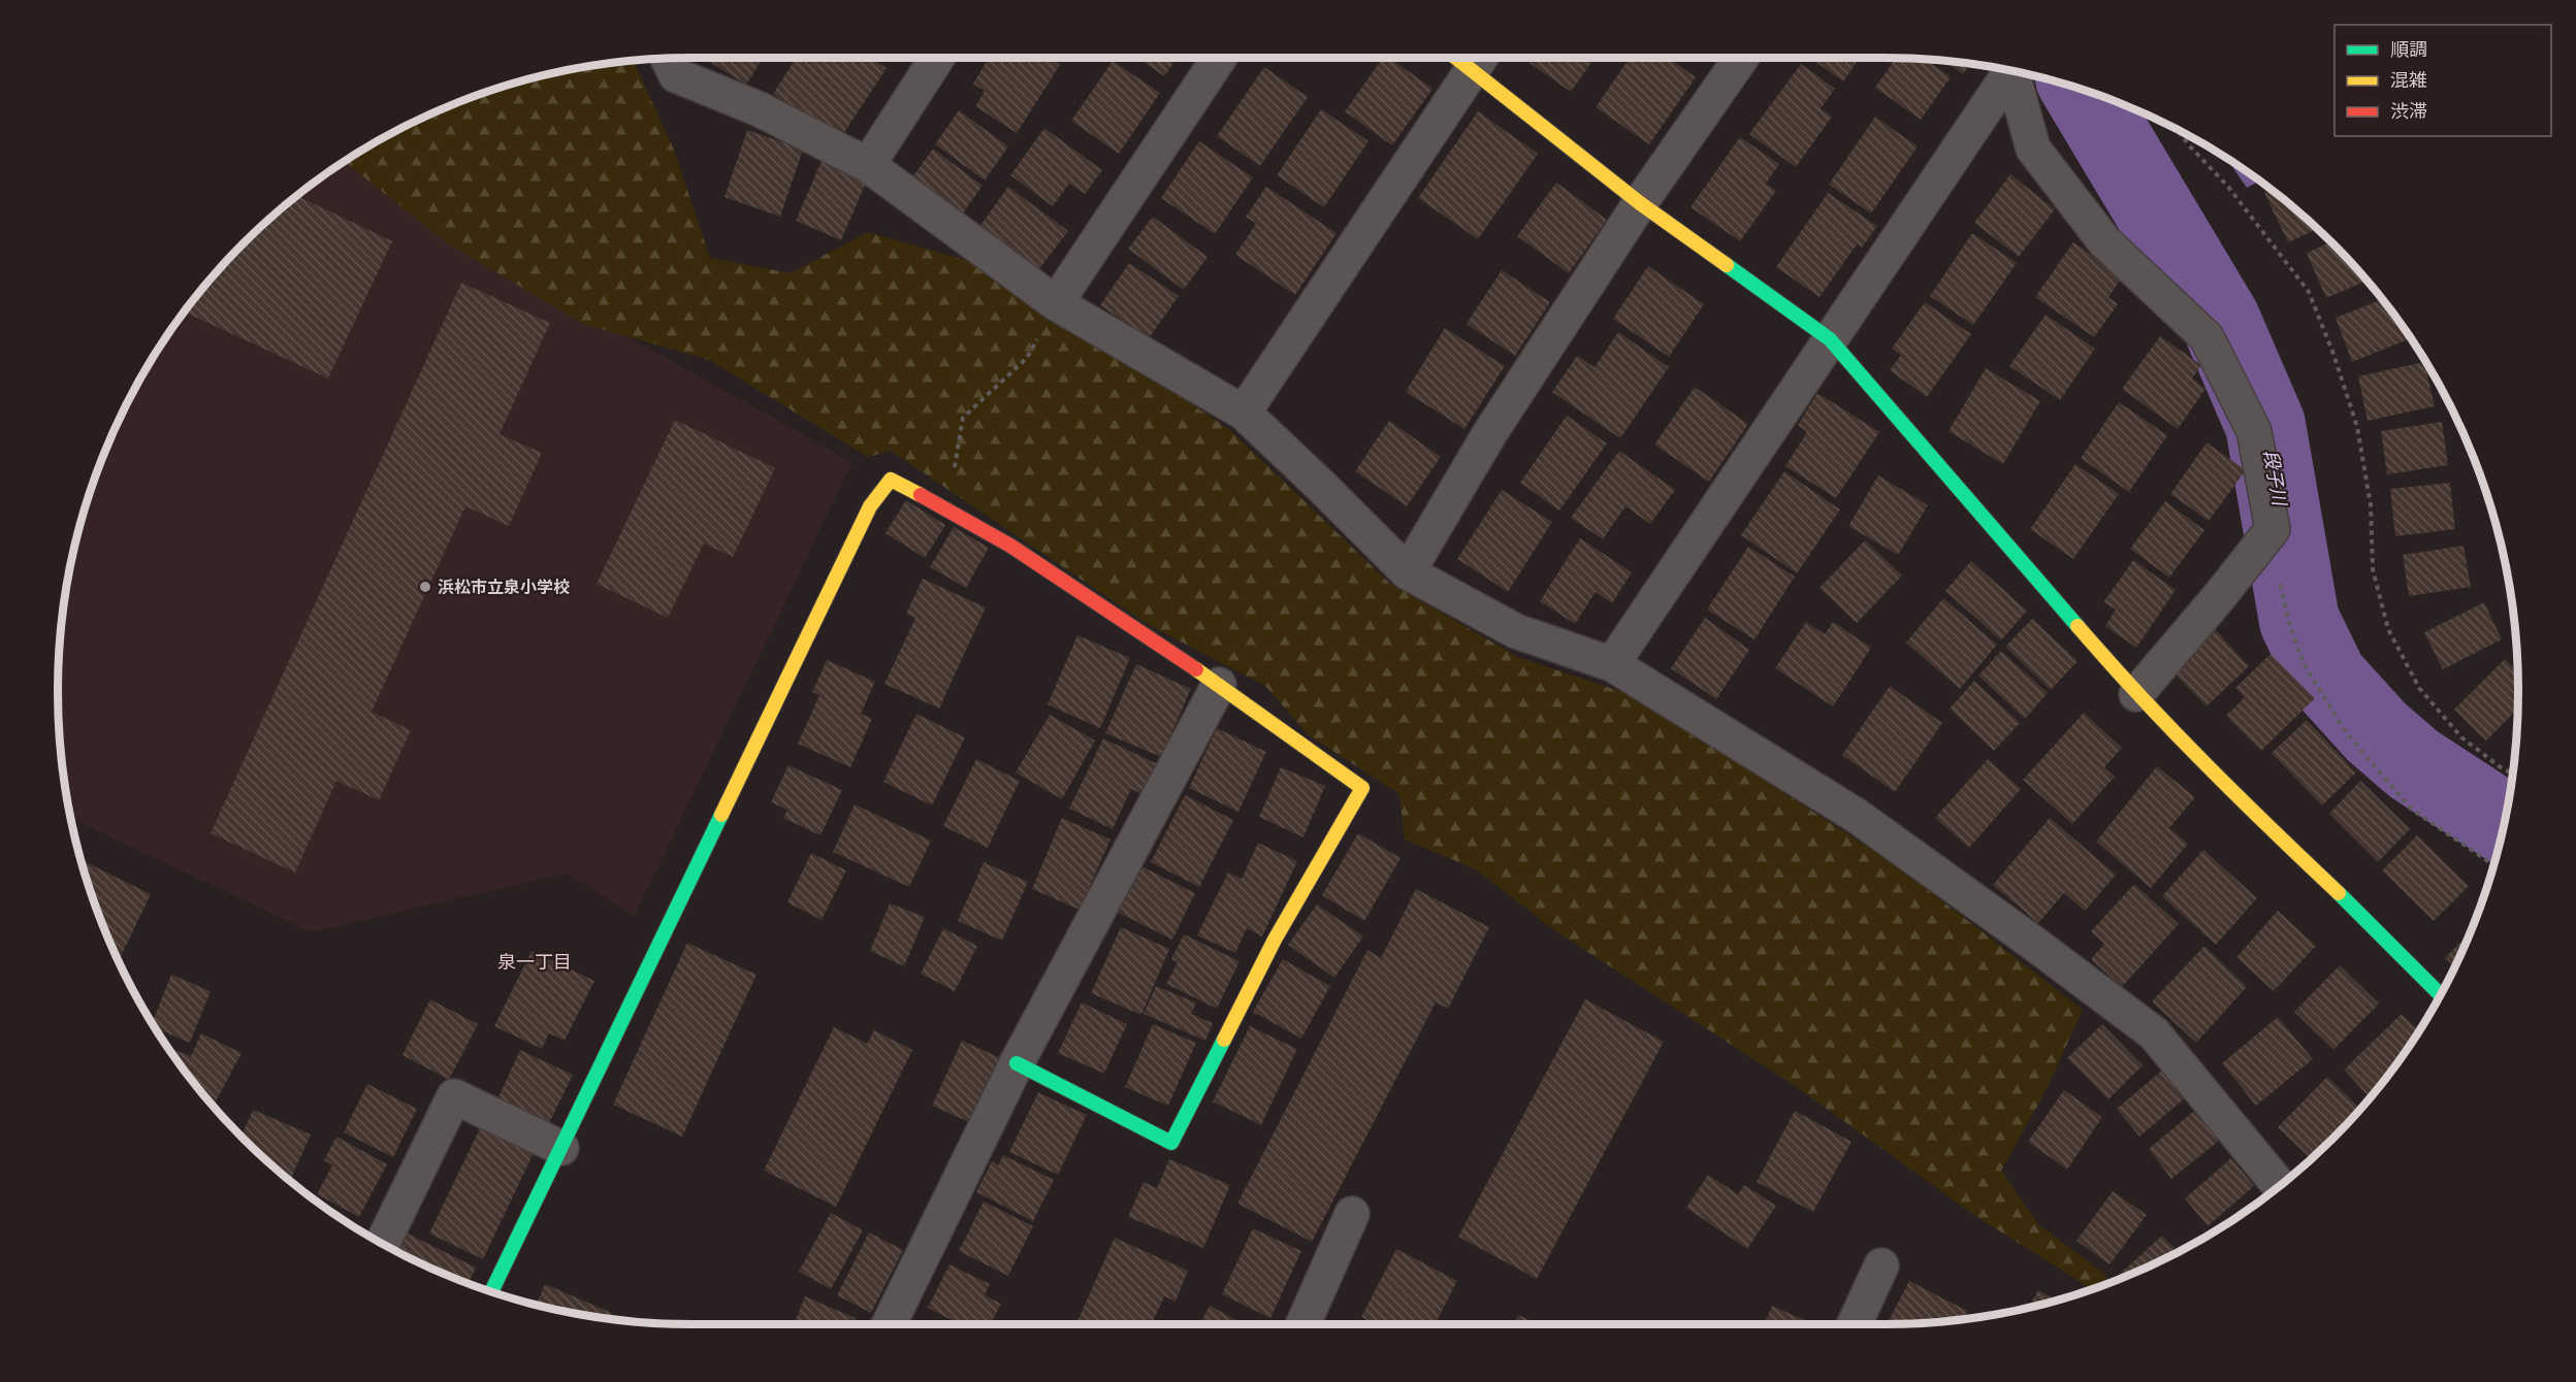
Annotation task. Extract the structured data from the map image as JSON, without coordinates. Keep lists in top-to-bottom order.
{
  "districts": ["泉一丁目"],
  "water": ["段子川"],
  "places": ["浜松市立泉小学校"],
  "legend": ["順調", "混雑", "渋滞"]
}
